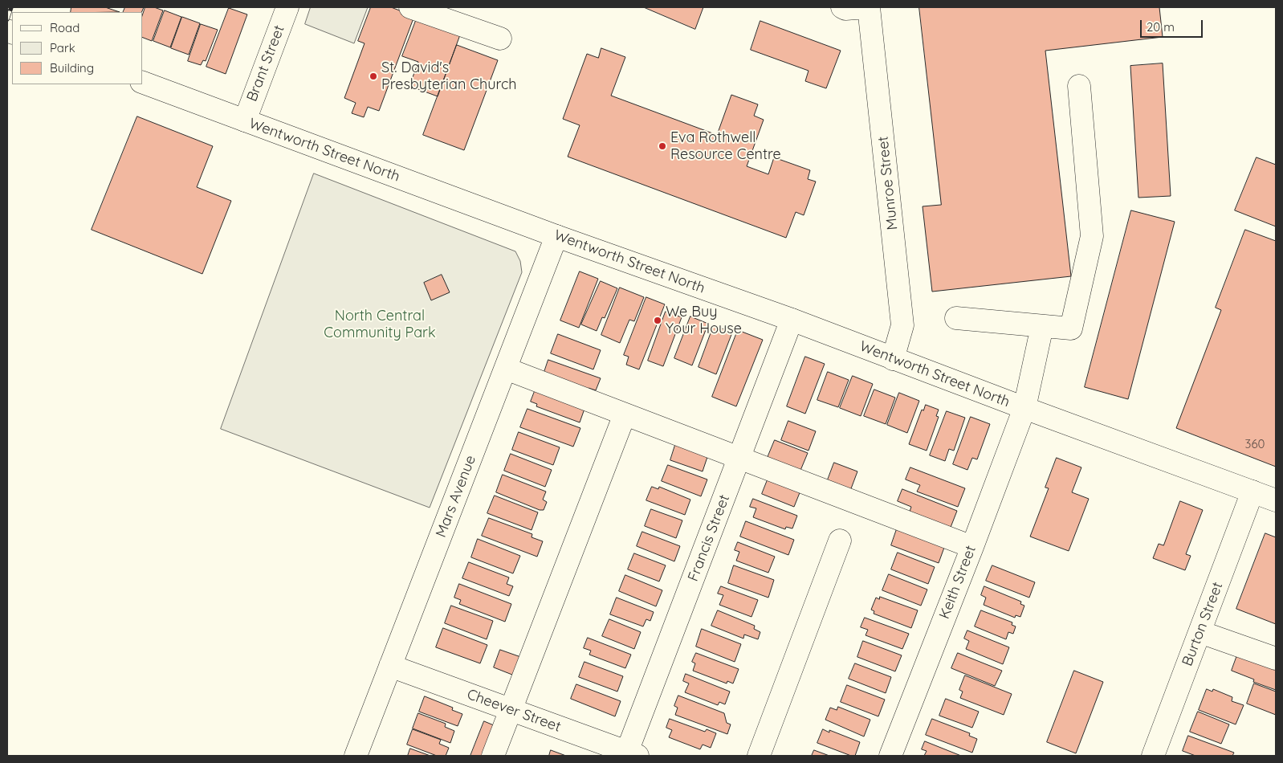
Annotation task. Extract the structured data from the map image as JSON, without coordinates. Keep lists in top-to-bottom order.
{
  "streets": {
    "street": [
      "Brant Street",
      "Wentworth Street North",
      "Munroe Street",
      "Mars Avenue",
      "Francis Street",
      "Keith Street",
      "Burton Street",
      "Cheever Street"
    ]
  },
  "crossings": [
    ["Brant Street", "Wentworth Street North"],
    ["Wentworth Street North", "Munroe Street"],
    ["Wentworth Street North", "Mars Avenue"],
    ["Wentworth Street North", "Francis Street"],
    ["Wentworth Street North", "Keith Street"],
    ["Wentworth Street North", "Burton Street"],
    ["Mars Avenue", "Cheever Street"],
    ["Francis Street", "Cheever Street"]
  ],
  "parks": ["North Central Community Park"],
  "places": ["St. David's Presbyterian Church", "Eva Rothwell Resource Centre", "We Buy Your House"],
  "house_numbers": ["360"],
  "legend": ["Road", "Park", "Building"],
  "scale_bar": "20 m"
}
